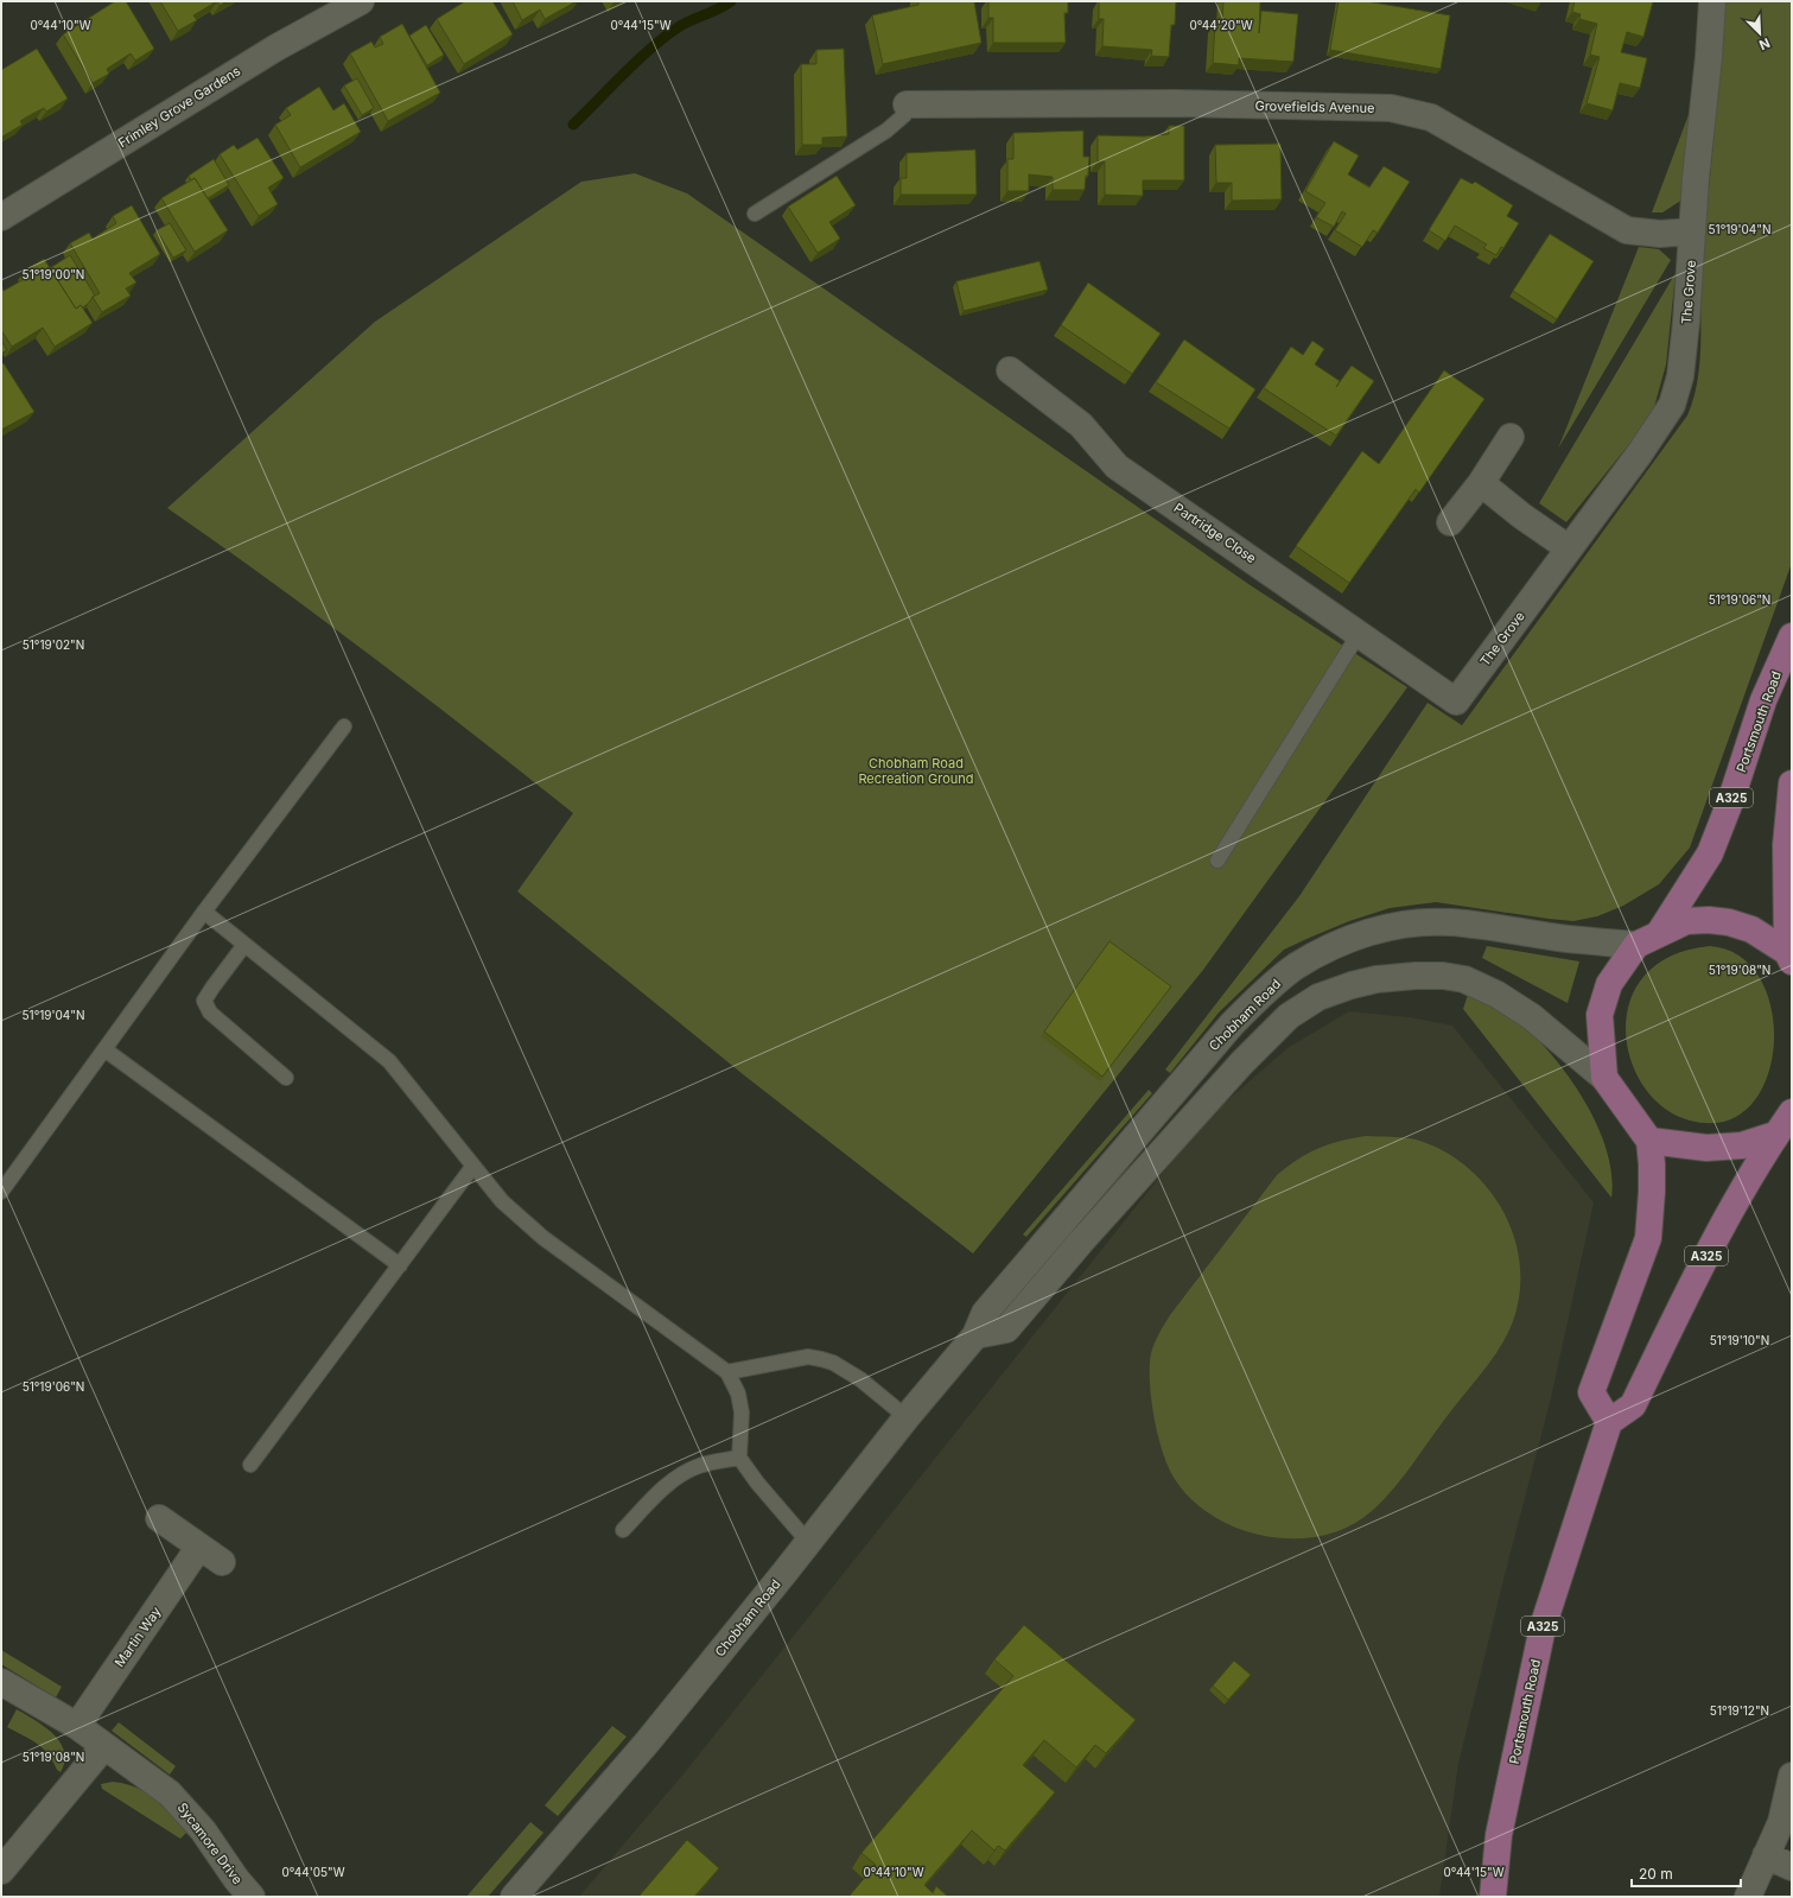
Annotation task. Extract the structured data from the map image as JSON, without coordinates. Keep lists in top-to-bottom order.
{
  "streets": {
    "main road": ["Portsmouth Road", "A325"],
    "street": [
      "Frimley Grove Gardens",
      "Grovefields Avenue",
      "The Grove",
      "Partridge Close",
      "Chobham Road",
      "Martin Way",
      "Sycamore Drive"
    ]
  },
  "crossings": [
    ["Grovefields Avenue", "The Grove"],
    ["The Grove", "Partridge Close"],
    ["Portsmouth Road", "A325"],
    ["Martin Way", "Sycamore Drive"]
  ],
  "parks": ["Chobham Road Recreation Ground"],
  "scale_bar": "20 m",
  "north": "bottom right",
  "coordinates": [
    "0°44'10\"W",
    "0°44'15\"W",
    "0°44'20\"W",
    "51°19'04\"N",
    "51°19'00\"N",
    "51°19'06\"N",
    "51°19'02\"N",
    "51°19'08\"N",
    "51°19'10\"N",
    "51°19'12\"N",
    "0°44'05\"W"
  ]
}
